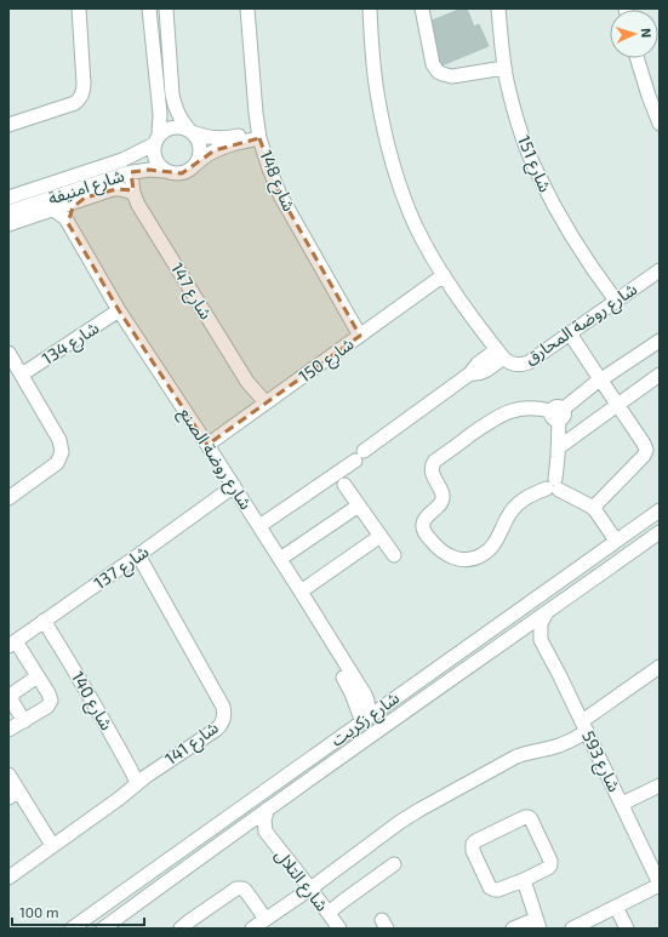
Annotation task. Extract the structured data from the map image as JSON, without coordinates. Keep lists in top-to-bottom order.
{
  "streets": {
    "street": [
      "شارع 151",
      "شارع 148",
      "شارع امنيفة",
      "شارع 147",
      "شارع روضة المحارق",
      "شارع 134",
      "شارع 150",
      "شارع روضة الصنع",
      "شارع 137",
      "شارع 140",
      "شارع زكريت",
      "شارع 141",
      "شارع 593",
      "شارع التلال"
    ]
  },
  "crossings": [
    ["شارع 151", "شارع روضة المحارق"],
    ["شارع 148", "شارع 150"],
    ["شارع امنيفة", "شارع 147"],
    ["شارع امنيفة", "شارع روضة الصنع"],
    ["شارع 147", "شارع 150"],
    ["شارع روضة المحارق", "شارع 150"],
    ["شارع 134", "شارع روضة الصنع"],
    ["شارع 150", "شارع روضة الصنع"],
    ["شارع روضة الصنع", "شارع 137"],
    ["شارع روضة الصنع", "شارع زكريت"],
    ["شارع 137", "شارع 140"],
    ["شارع 137", "شارع 141"],
    ["شارع 140", "شارع 141"],
    ["شارع زكريت", "شارع التلال"]
  ],
  "scale_bar": "100 m",
  "north": "right"
}
